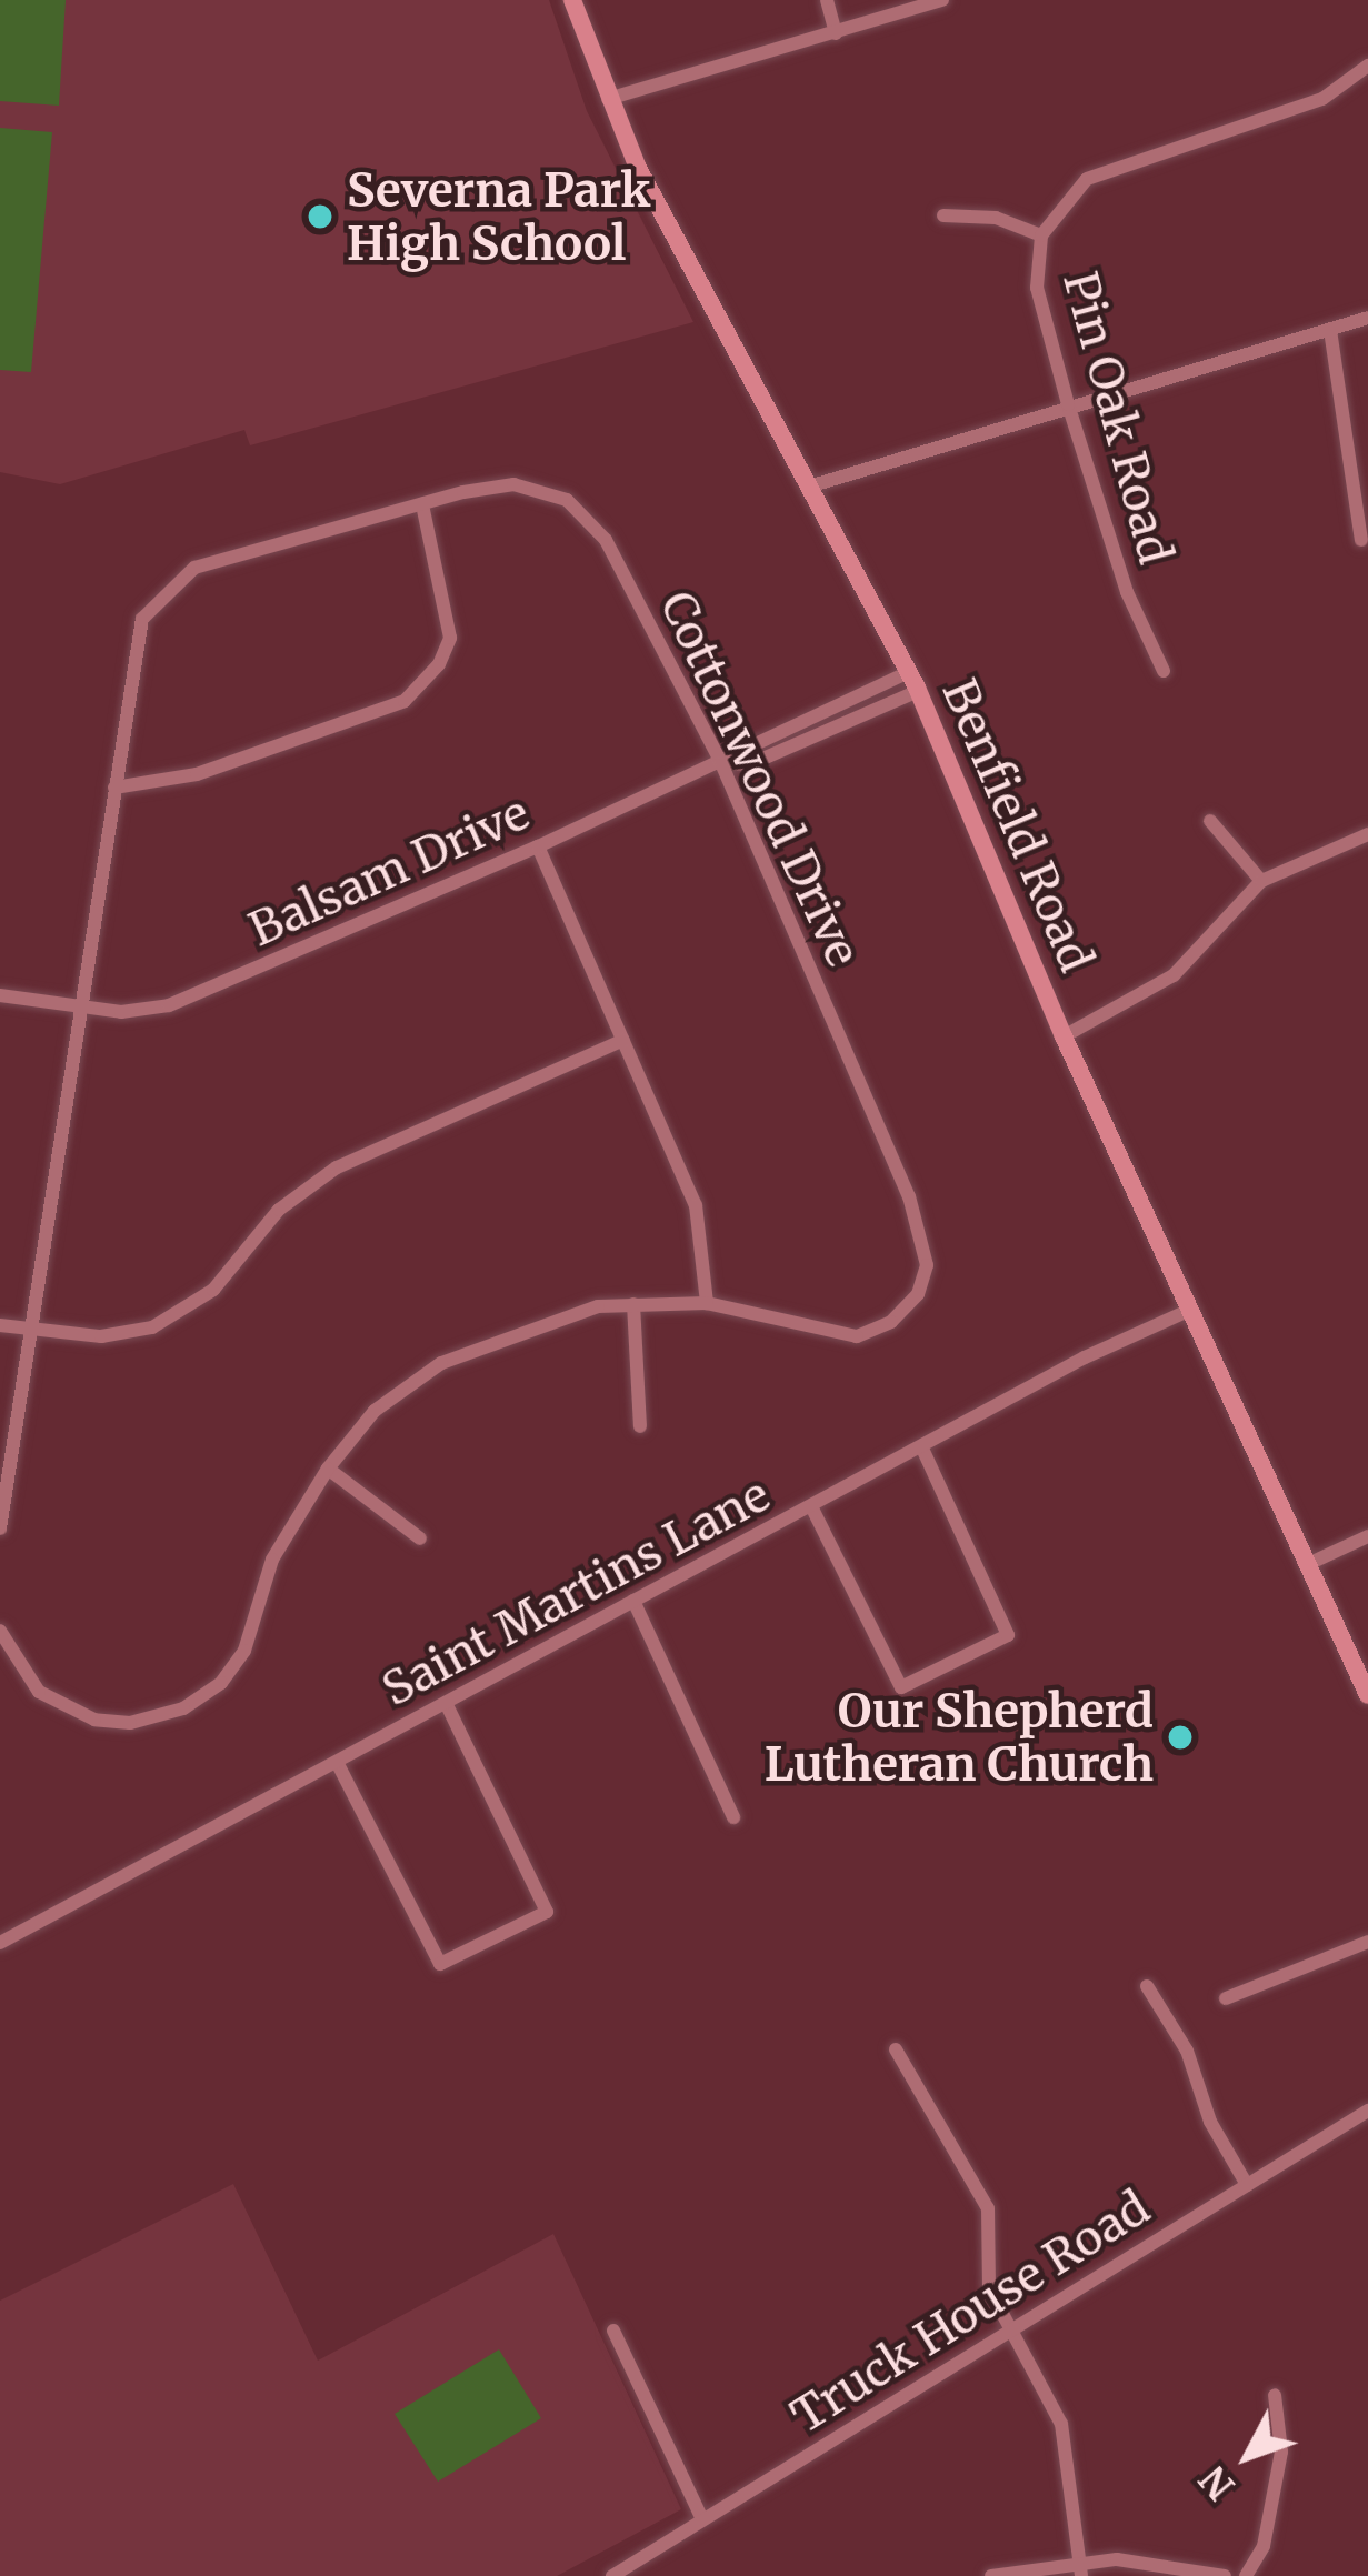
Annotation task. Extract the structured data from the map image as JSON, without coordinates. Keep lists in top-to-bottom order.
{
  "streets": {
    "main road": ["Benfield Road"],
    "street": [
      "Pin Oak Road",
      "Cottonwood Drive",
      "Balsam Drive",
      "Saint Martins Lane",
      "Truck House Road"
    ]
  },
  "crossings": [
    ["Cottonwood Drive", "Balsam Drive"],
    ["Benfield Road", "Balsam Drive"],
    ["Benfield Road", "Saint Martins Lane"]
  ],
  "places": ["Severna Park High School", "Our Shepherd Lutheran Church"],
  "north": "bottom left"
}
